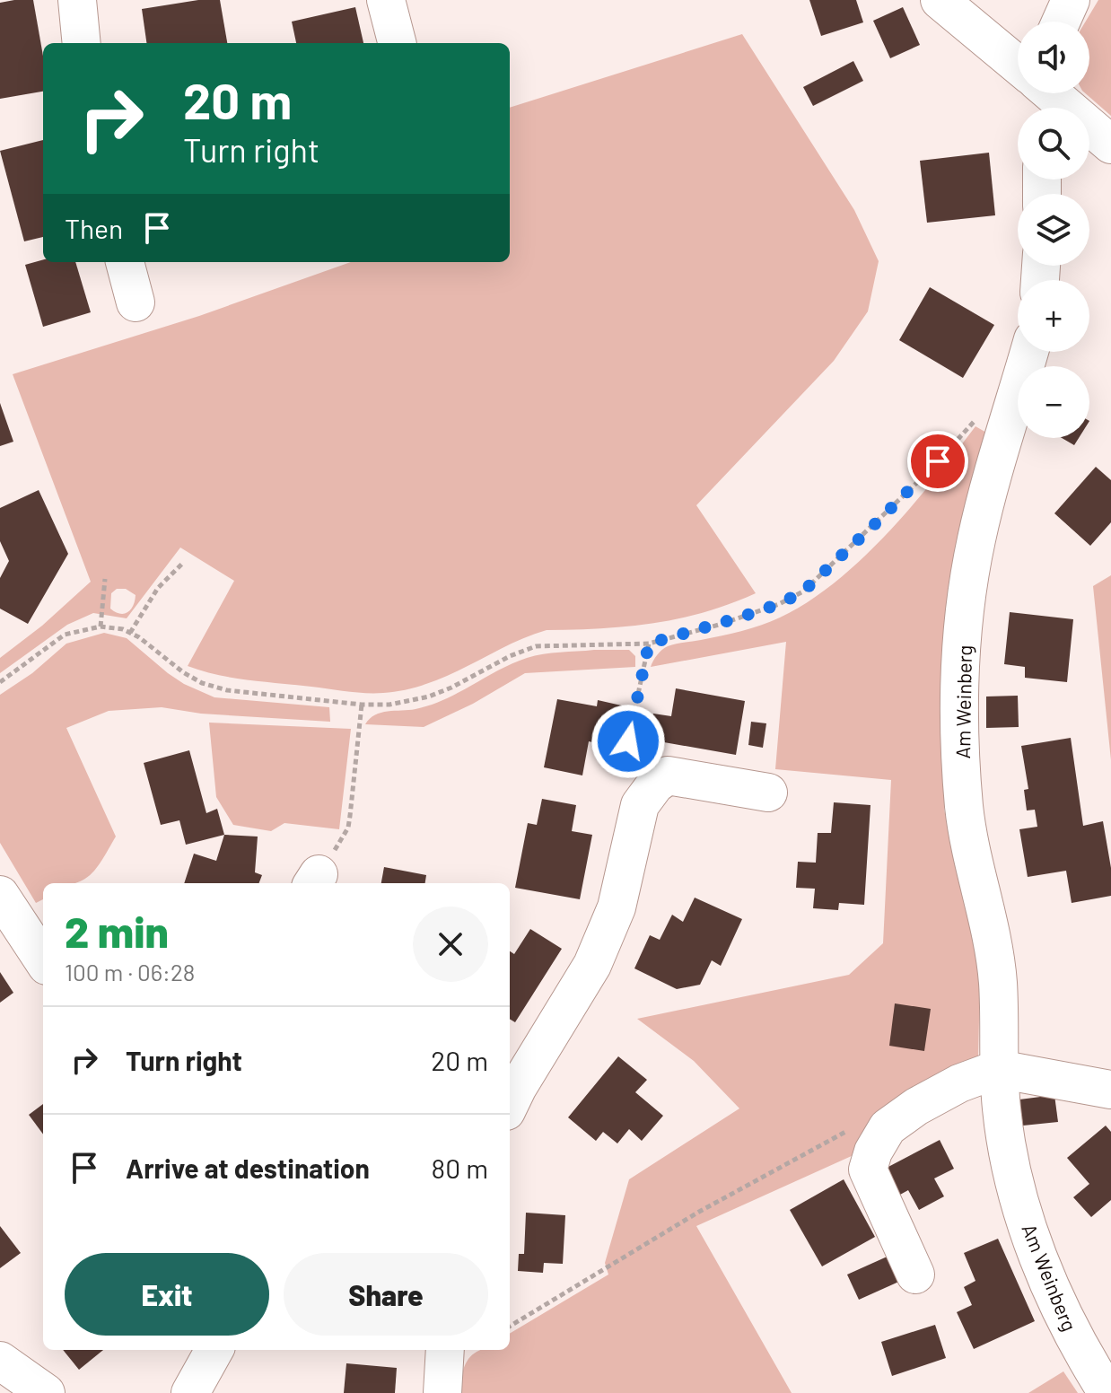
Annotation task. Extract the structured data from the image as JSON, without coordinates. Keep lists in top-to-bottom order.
{
  "streets": {
    "street": ["Am Weinberg"]
  },
  "page": {
    "map_buttons": ["+", "−"],
    "turn": ["20 m", "Turn right"],
    "then": "Then",
    "heading": ["2 min", "100 m · 06:28"],
    "list": [
      {
        "name": "Turn right",
        "value": "20 m"
      },
      {
        "name": "Arrive at destination",
        "value": "80 m"
      }
    ],
    "buttons": ["Exit", "Share"]
  }
}
